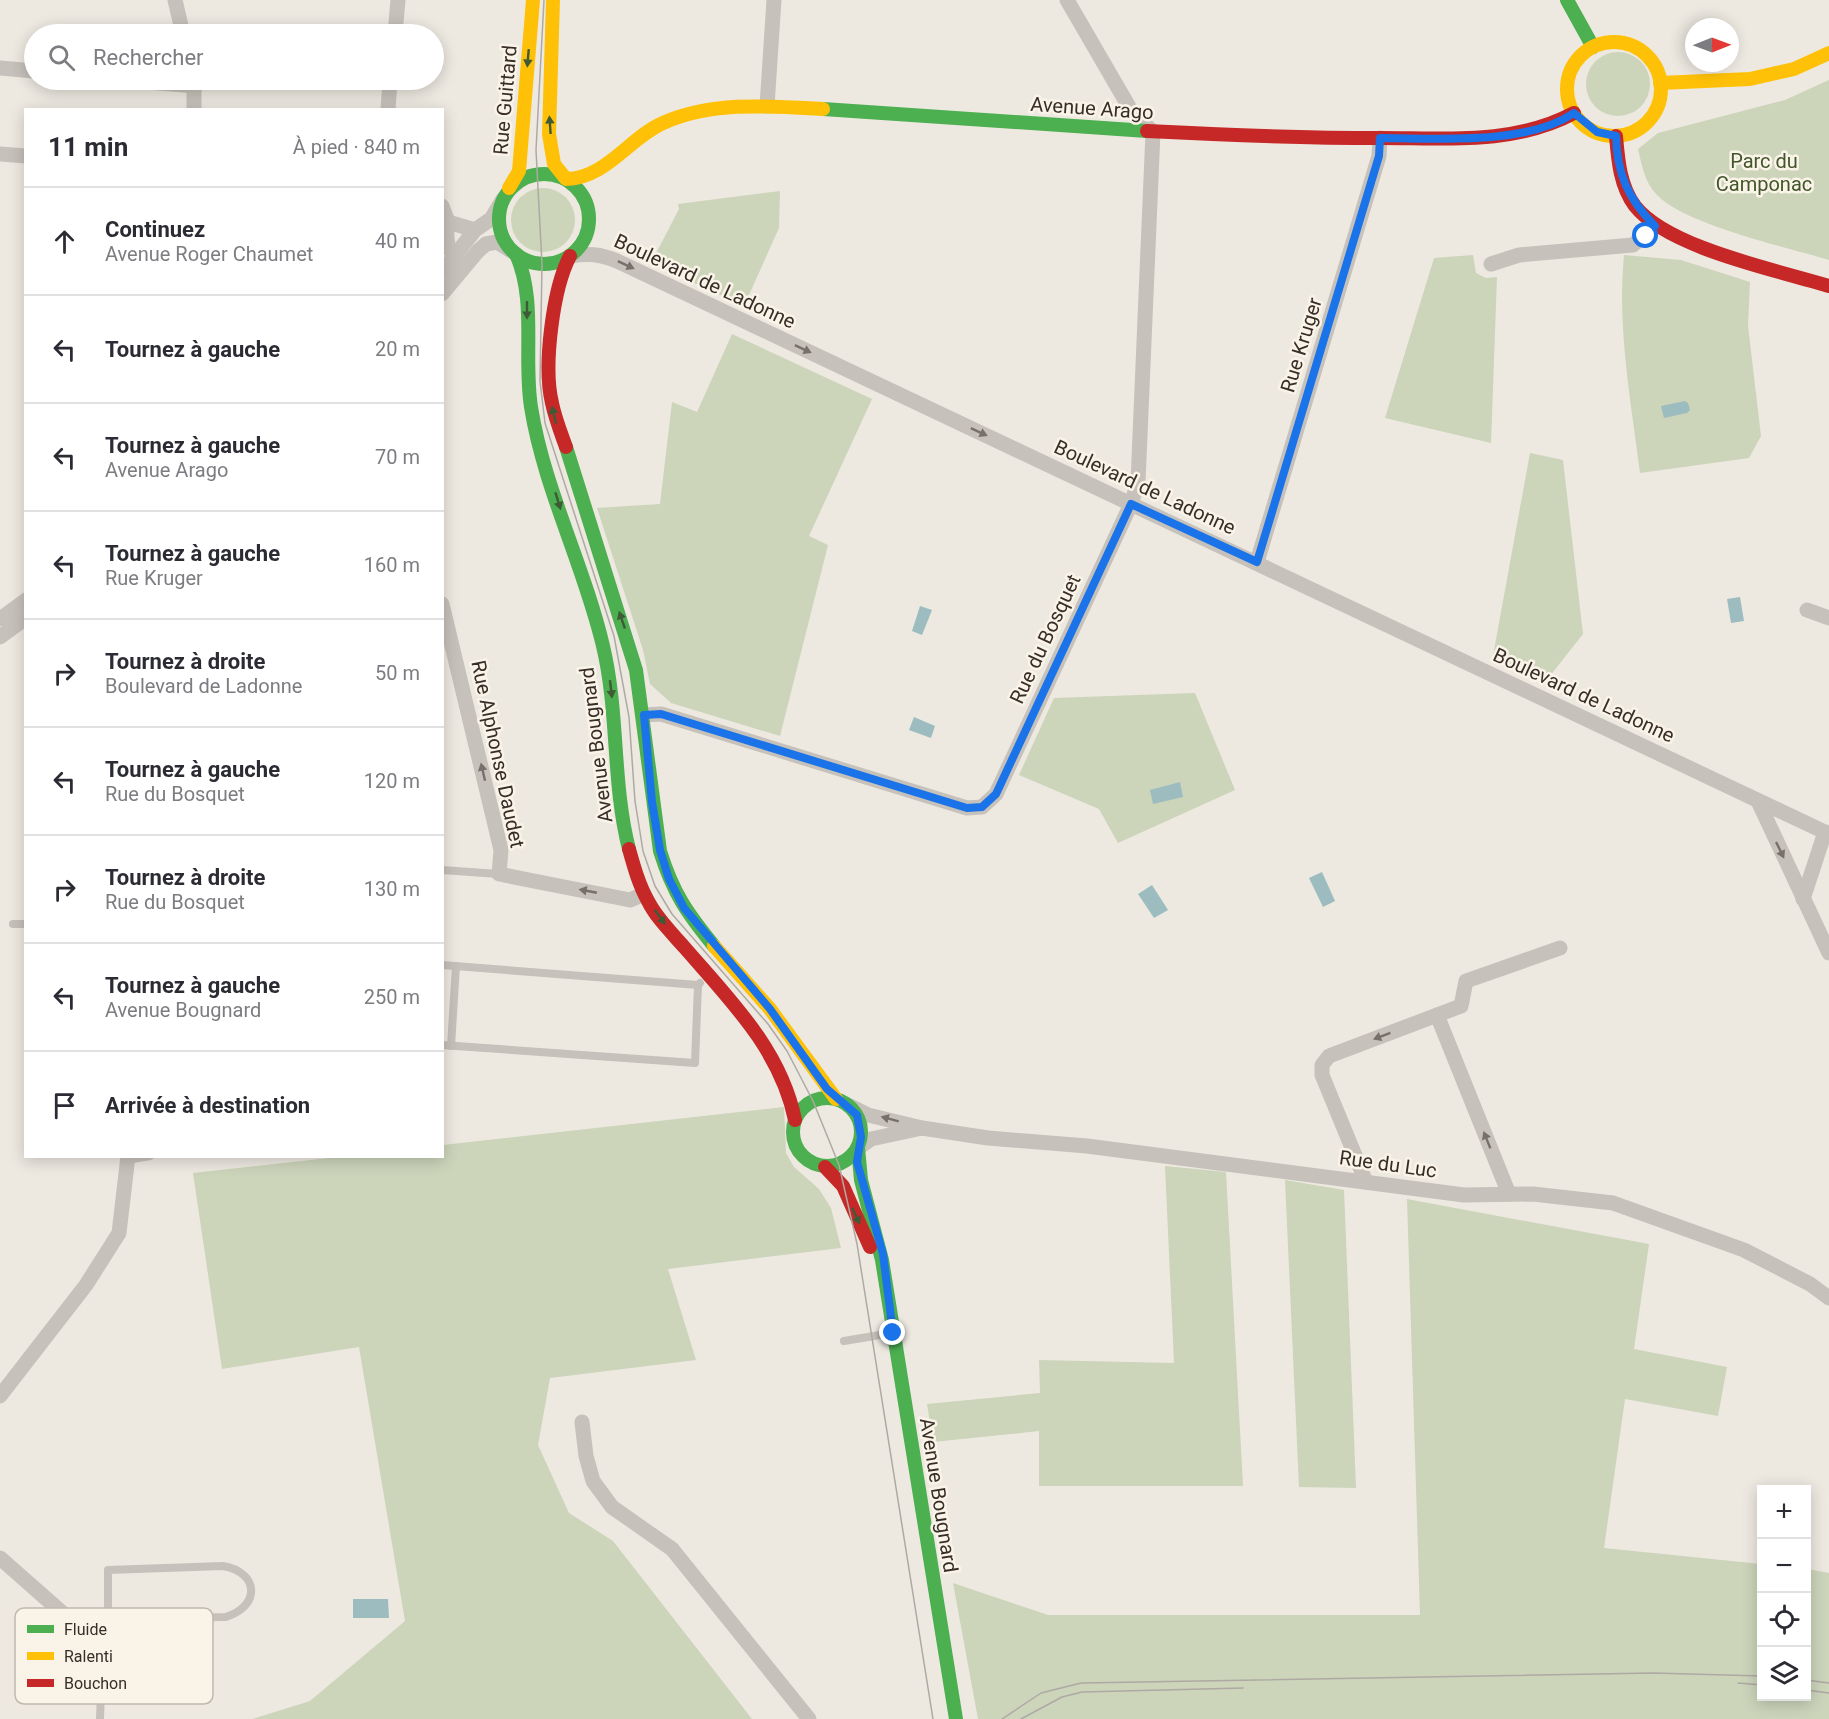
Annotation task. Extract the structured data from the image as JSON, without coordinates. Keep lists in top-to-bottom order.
{
  "streets": {
    "main road": ["Rue Guittard", "Avenue Arago", "Avenue Bougnard"],
    "street": [
      "Boulevard de Ladonne",
      "Rue Kruger",
      "Rue du Bosquet",
      "Rue Alphonse Daudet",
      "Rue du Luc"
    ]
  },
  "crossings": [
    ["Rue Guittard", "Avenue Arago"],
    ["Rue Guittard", "Boulevard de Ladonne"],
    ["Rue Guittard", "Avenue Bougnard"],
    ["Avenue Arago", "Boulevard de Ladonne"],
    ["Avenue Arago", "Rue Kruger"],
    ["Avenue Arago", "Rue du Bosquet"],
    ["Avenue Arago", "Avenue Bougnard"],
    ["Boulevard de Ladonne", "Rue Kruger"],
    ["Boulevard de Ladonne", "Rue du Bosquet"],
    ["Boulevard de Ladonne", "Avenue Bougnard"],
    ["Rue du Bosquet", "Avenue Bougnard"],
    ["Avenue Bougnard", "Rue Alphonse Daudet"],
    ["Avenue Bougnard", "Rue du Luc"]
  ],
  "one_way": ["Boulevard de Ladonne", "Rue Alphonse Daudet"],
  "parks": ["Parc du Camponac"],
  "legend": ["Fluide", "Ralenti", "Bouchon"],
  "north": "right",
  "page": {
    "search": "Rechercher",
    "heading": ["11 min", "À pied · 840 m"],
    "list": [
      ["Continuez", "Avenue Roger Chaumet", "40 m"],
      ["Tournez à gauche", "20 m"],
      ["Tournez à gauche", "Avenue Arago", "70 m"],
      ["Tournez à gauche", "Rue Kruger", "160 m"],
      ["Tournez à droite", "Boulevard de Ladonne", "50 m"],
      ["Tournez à gauche", "Rue du Bosquet", "120 m"],
      ["Tournez à droite", "Rue du Bosquet", "130 m"],
      ["Tournez à gauche", "Avenue Bougnard", "250 m"],
      "Arrivée à destination"
    ],
    "map_buttons": ["+", "−"]
  }
}
